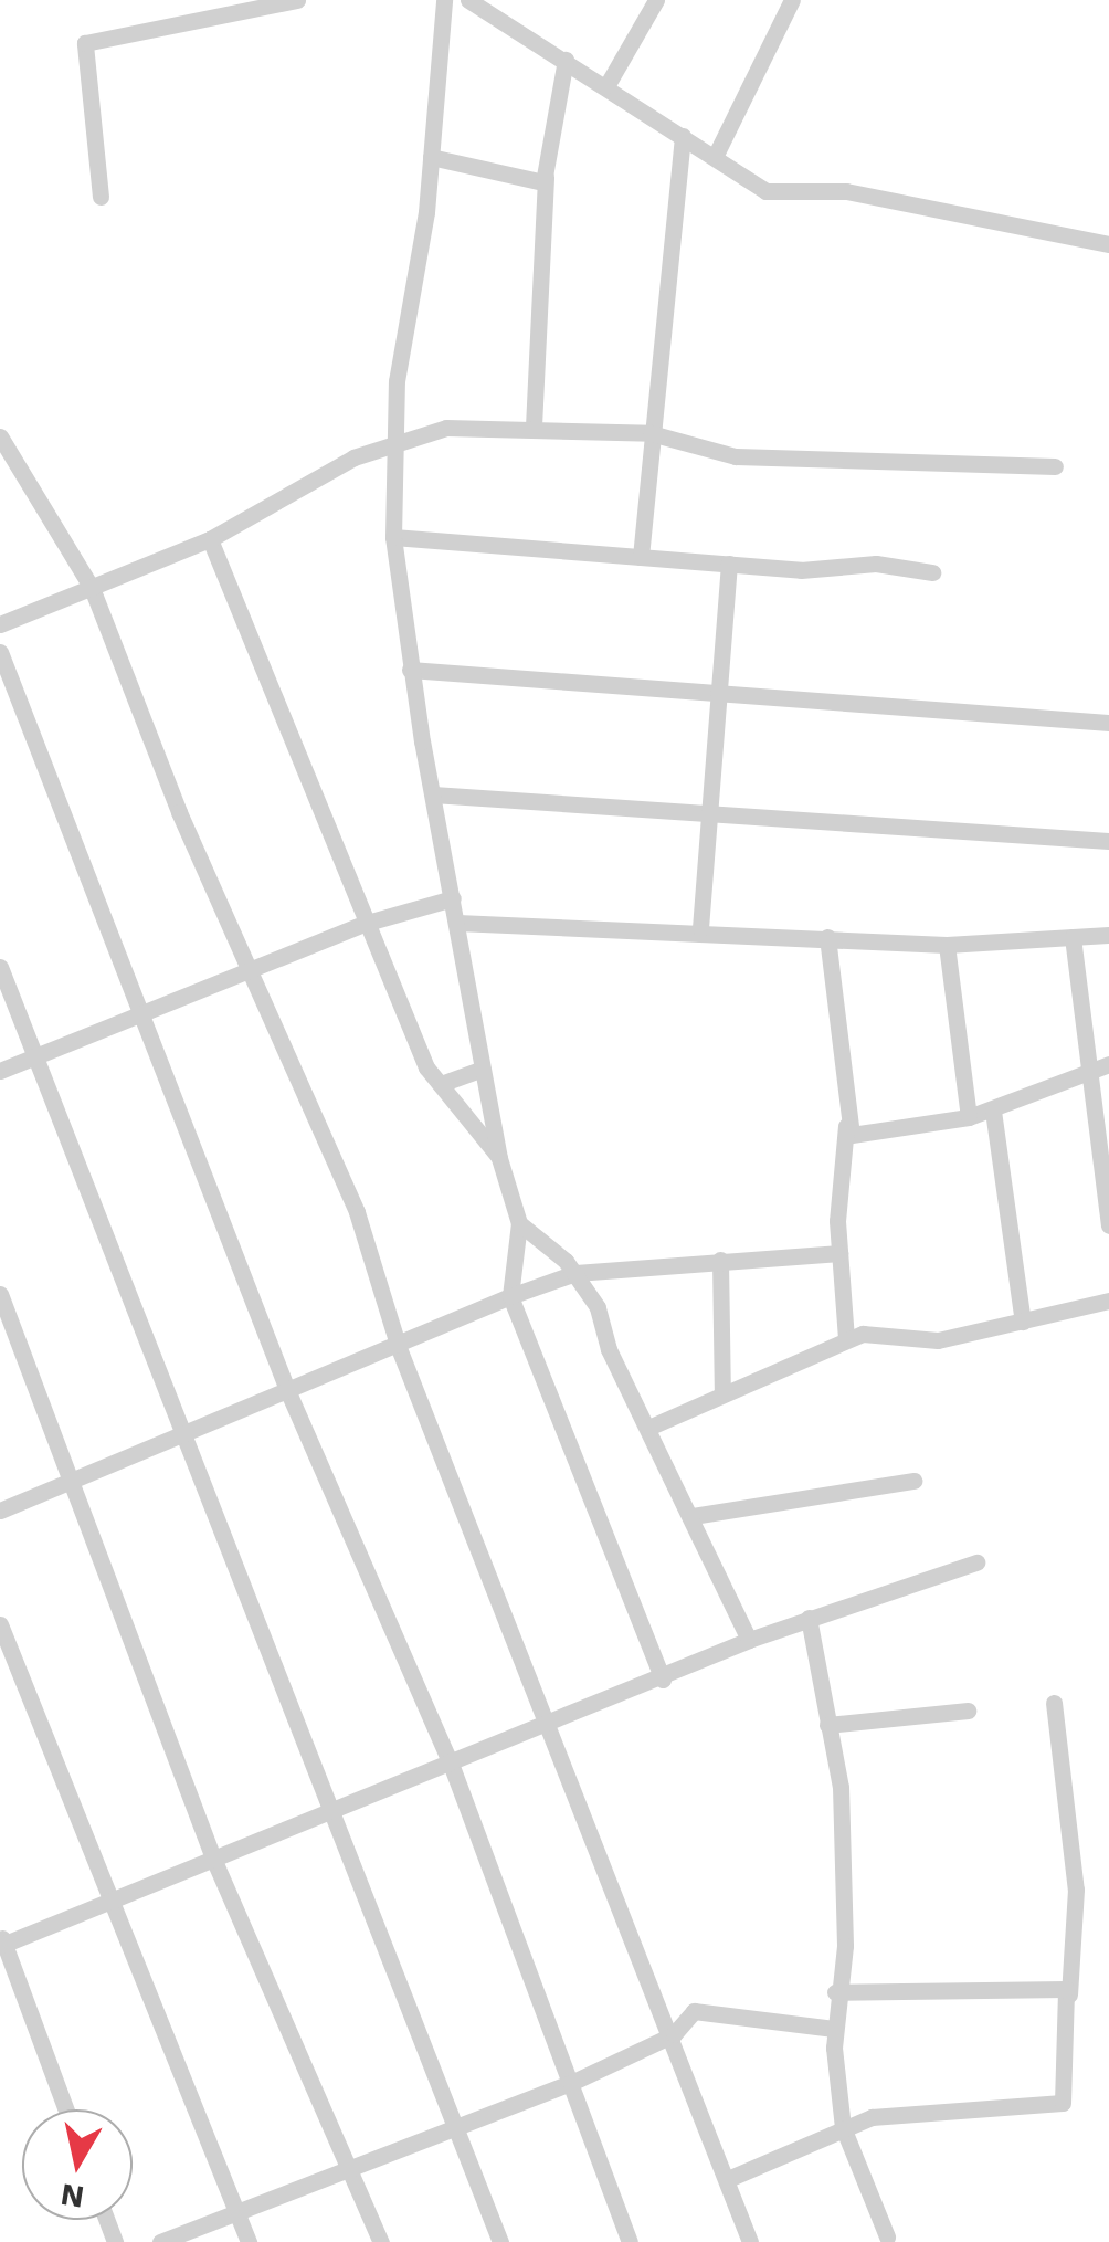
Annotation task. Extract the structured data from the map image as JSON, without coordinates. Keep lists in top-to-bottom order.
{
  "north": "bottom"
}
